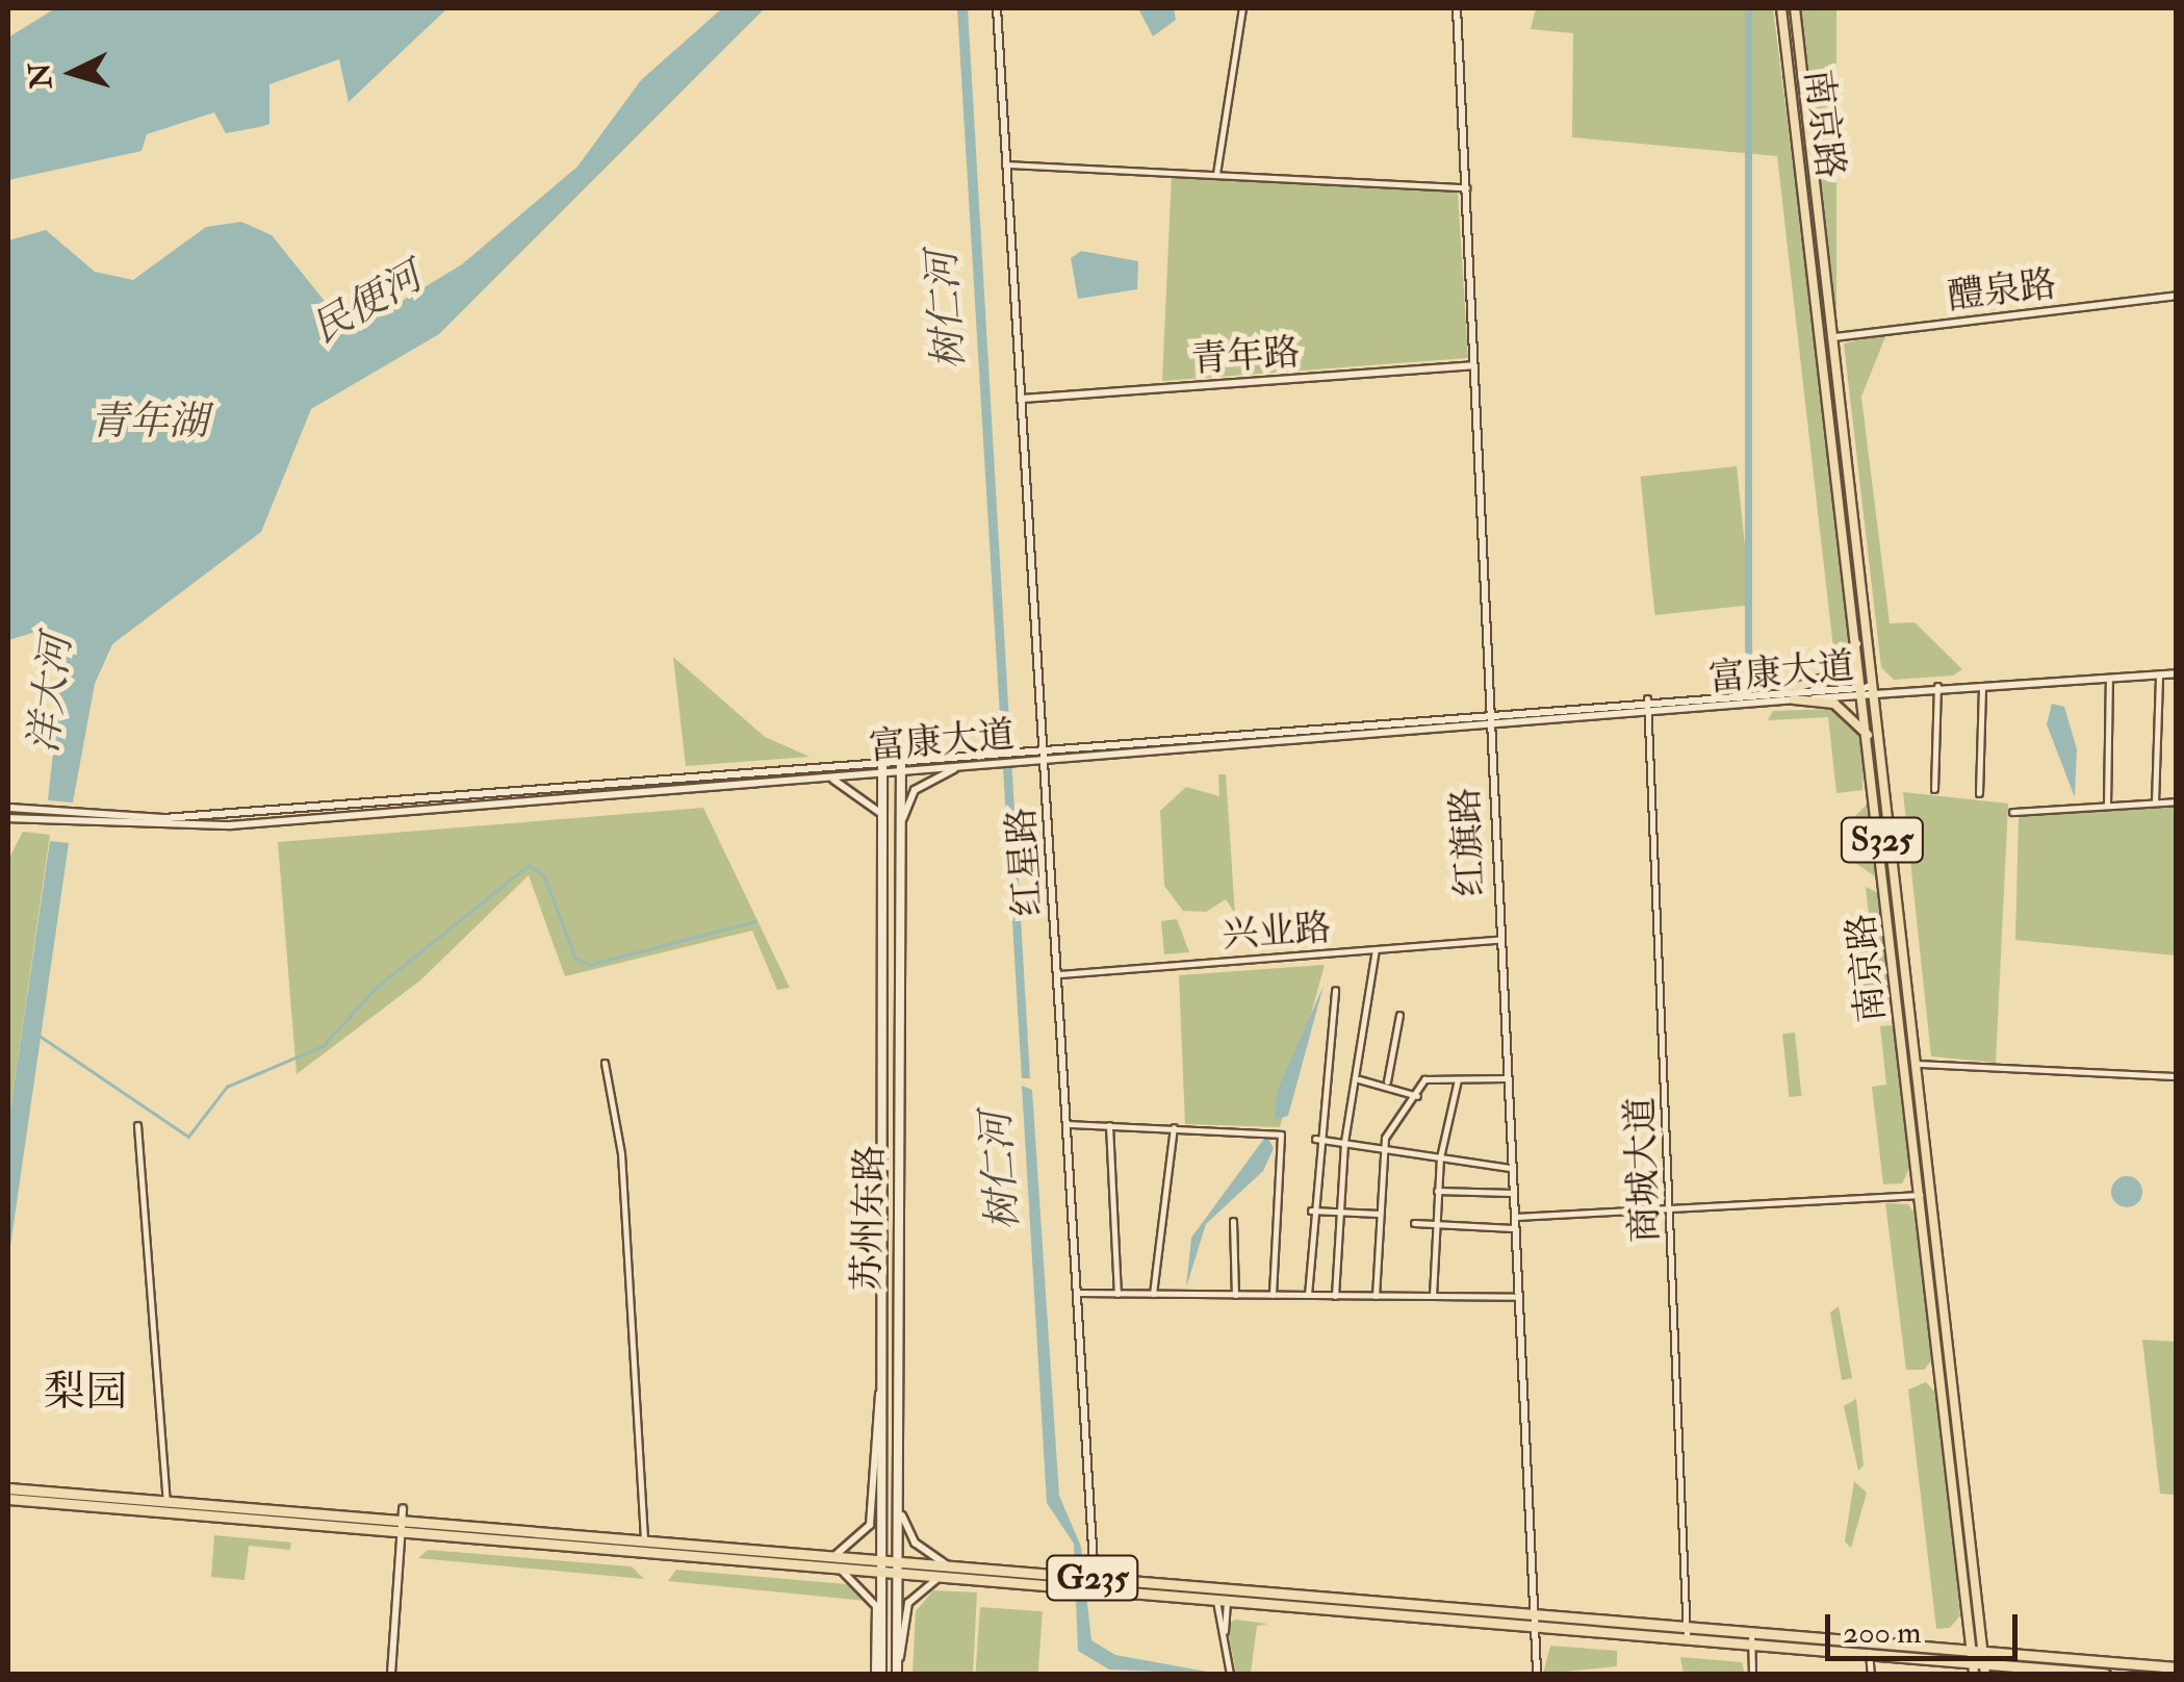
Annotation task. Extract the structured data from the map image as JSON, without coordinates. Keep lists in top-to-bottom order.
{
  "streets": {
    "highway": ["G235"],
    "main road": ["南京路", "S325", "苏州东路"],
    "street": [
      "醴泉路",
      "青年路",
      "富康大道",
      "红旗路",
      "红星路",
      "兴业路",
      "商城大道"
    ]
  },
  "crossings": [
    ["南京路", "醴泉路"],
    ["南京路", "富康大道"],
    ["南京路", "G235"],
    ["青年路", "红旗路"],
    ["青年路", "红星路"],
    ["富康大道", "红旗路"],
    ["富康大道", "红星路"],
    ["富康大道", "商城大道"],
    ["富康大道", "苏州东路"],
    ["红旗路", "兴业路"],
    ["红旗路", "G235"],
    ["红星路", "兴业路"],
    ["红星路", "G235"],
    ["商城大道", "G235"],
    ["苏州东路", "G235"]
  ],
  "districts": ["梨园"],
  "water": [
    "民便河",
    "树仁河",
    "青年湖",
    "洋大河"
  ],
  "scale_bar": "200 m",
  "north": "left"
}
